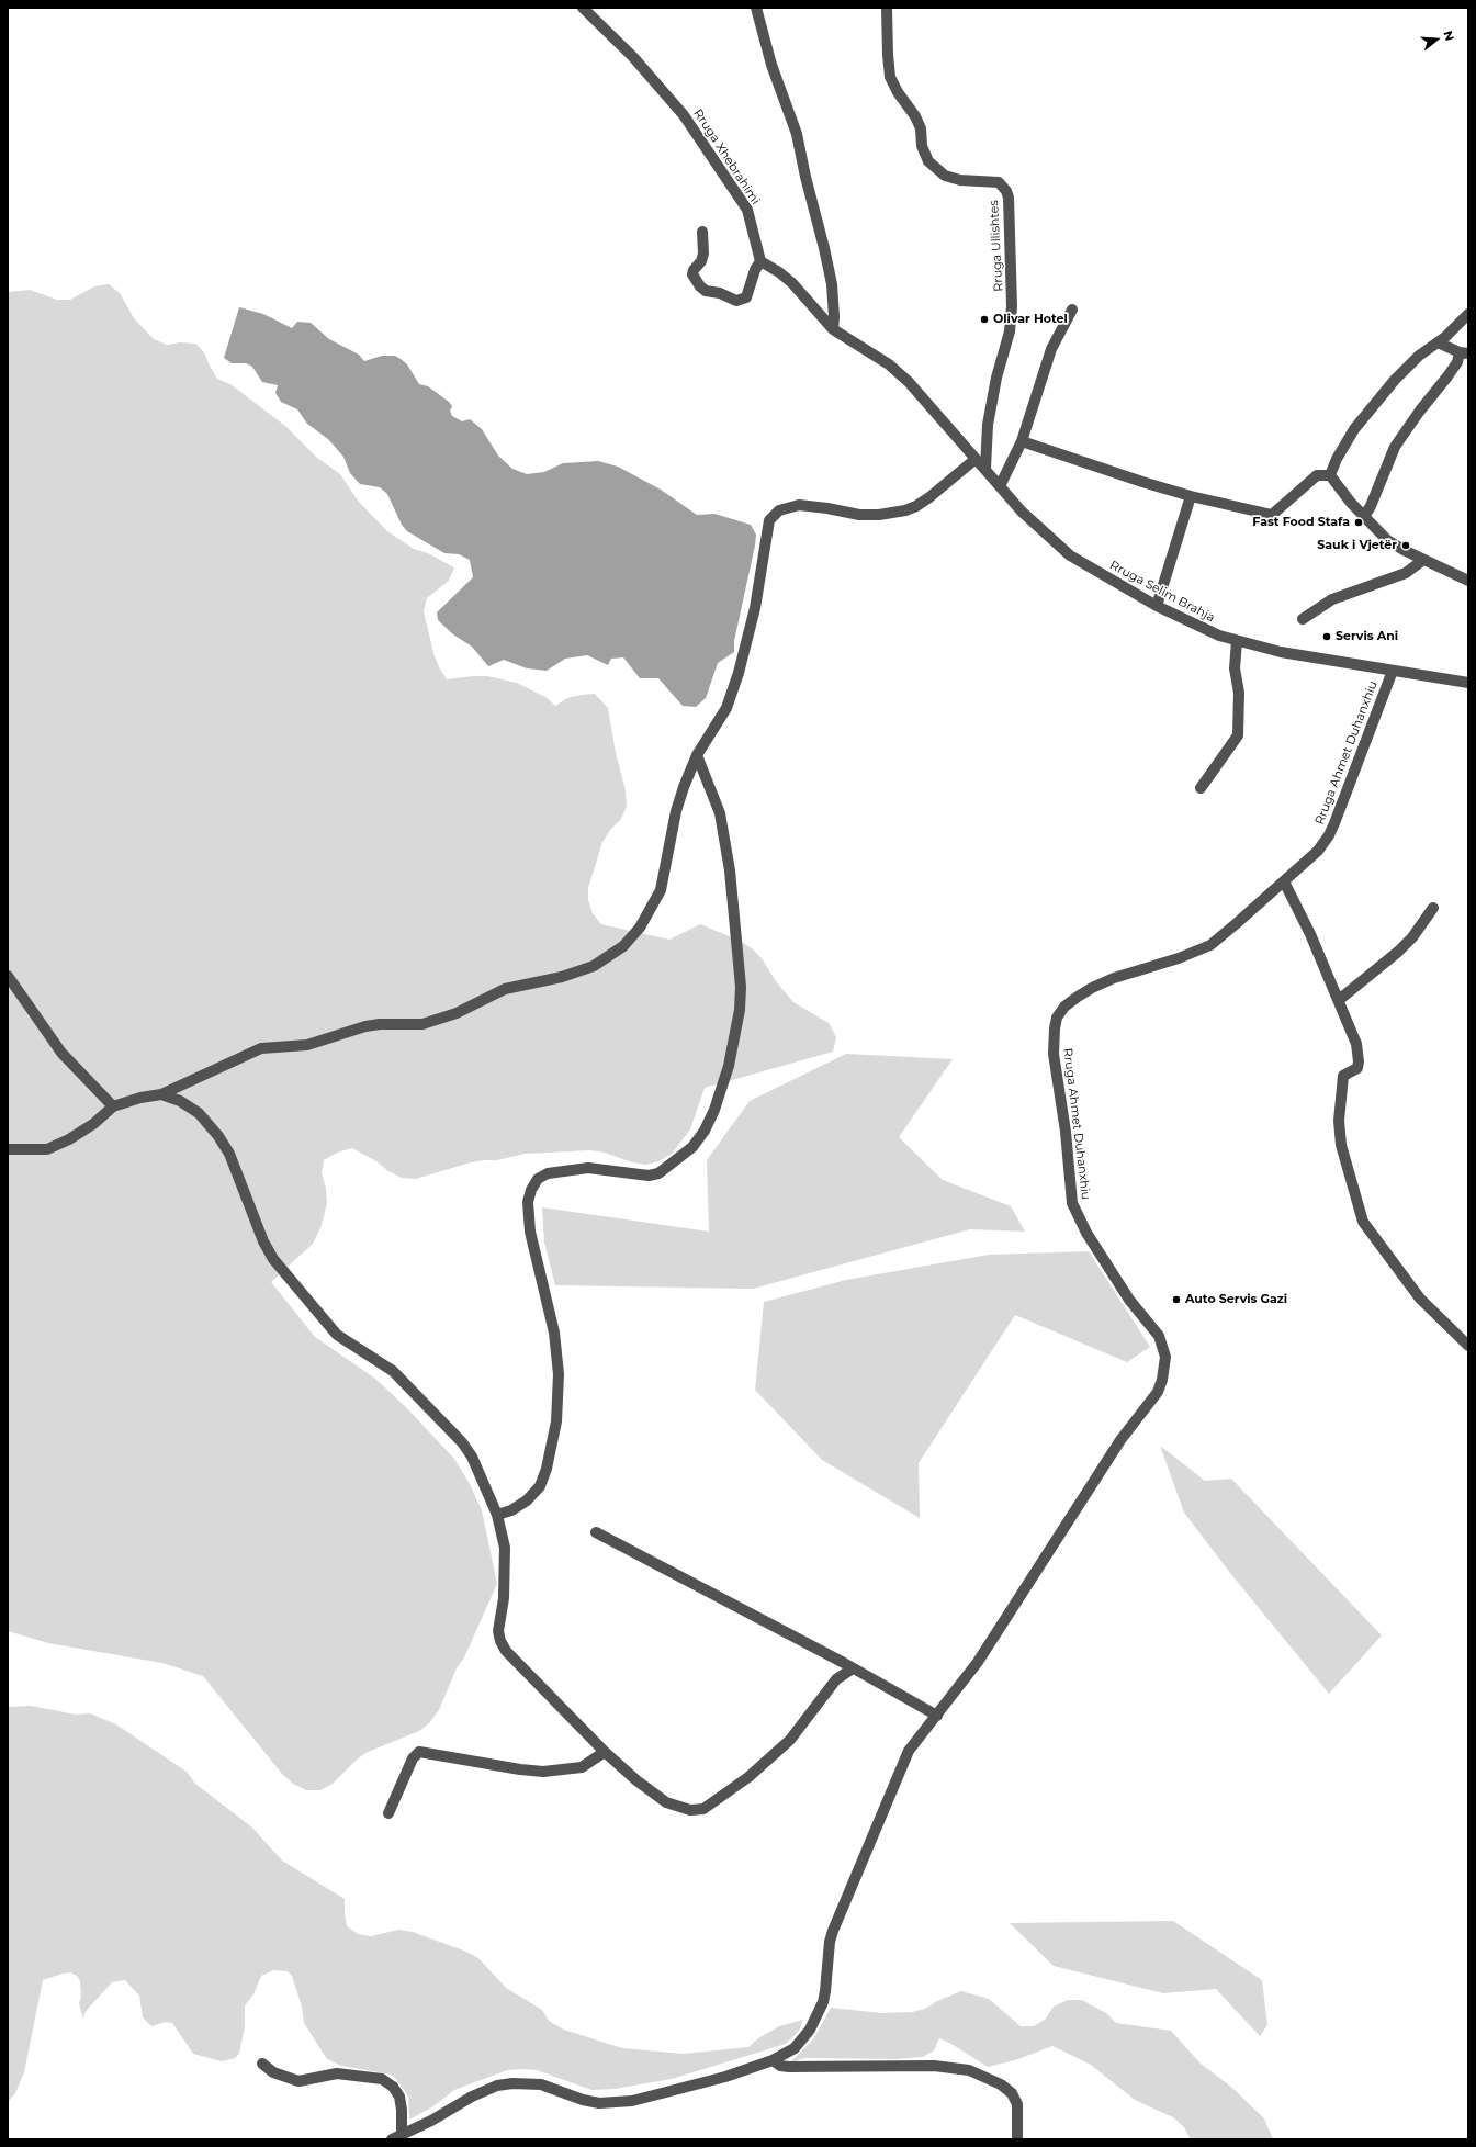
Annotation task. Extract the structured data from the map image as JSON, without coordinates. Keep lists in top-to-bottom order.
{
  "streets": {
    "street": [
      "Rruga Xhebrahimi",
      "Rruga Ullishtes",
      "Rruga Selim Brahja",
      "Rruga Ahmet Duhanxhiu"
    ]
  },
  "crossings": [
    ["Rruga Ullishtes", "Rruga Selim Brahja"],
    ["Rruga Selim Brahja", "Rruga Ahmet Duhanxhiu"]
  ],
  "places": [
    "Olivar Hotel",
    "Fast Food Stafa",
    "Sauk i Vjetër",
    "Servis Ani",
    "Auto Servis Gazi"
  ],
  "north": "right"
}
